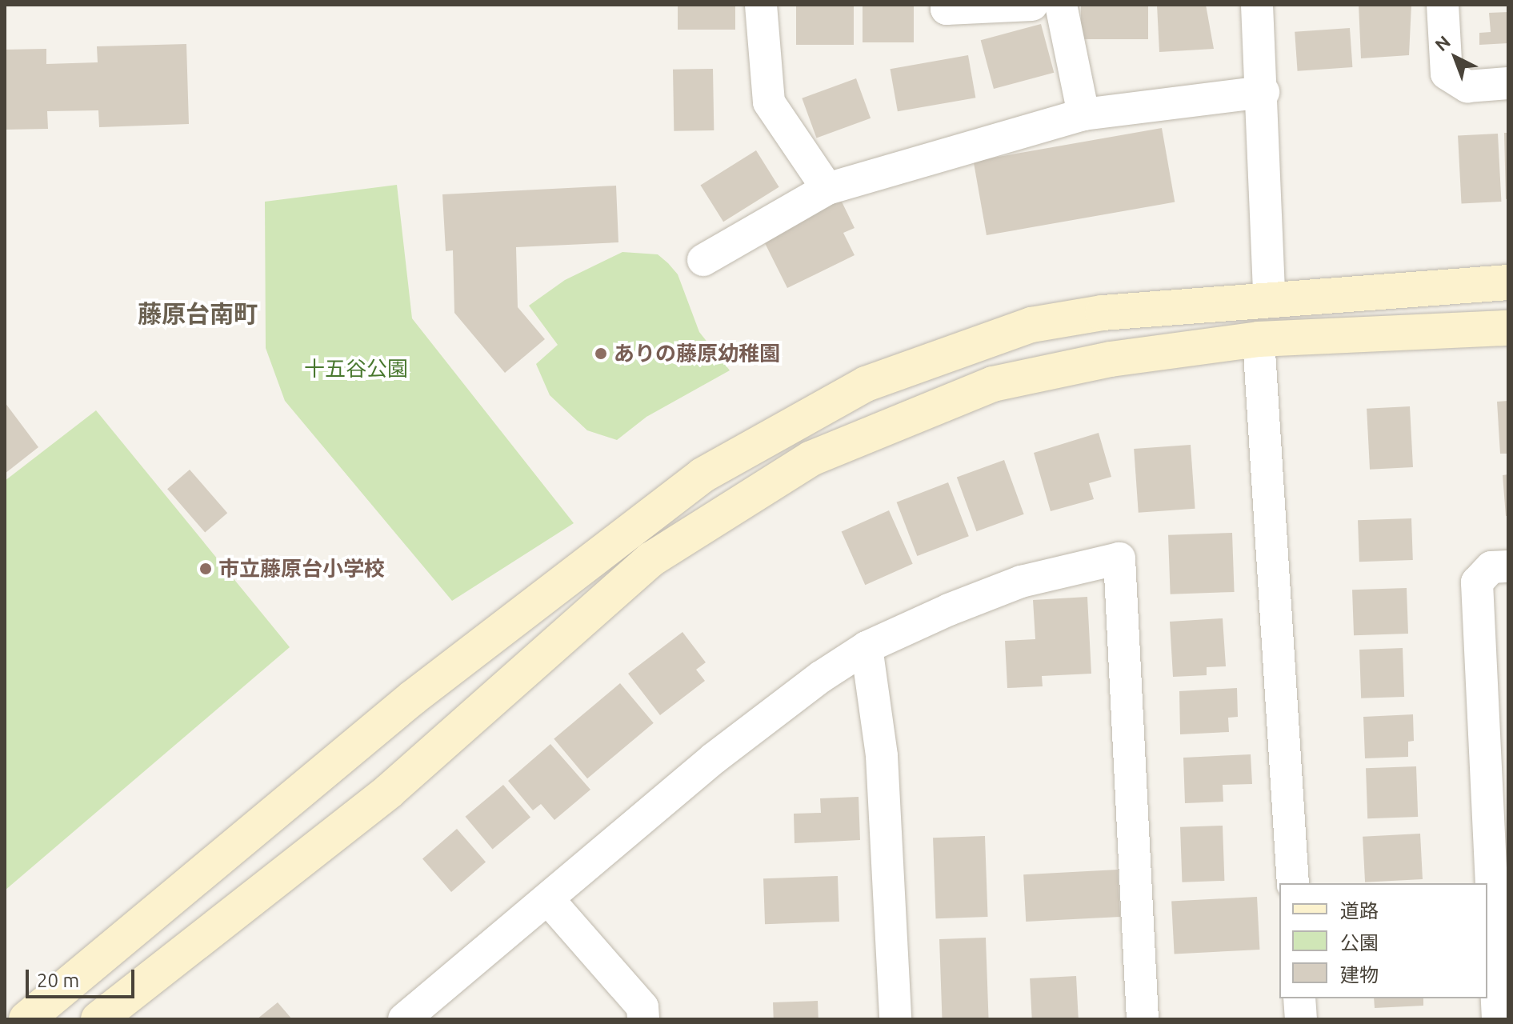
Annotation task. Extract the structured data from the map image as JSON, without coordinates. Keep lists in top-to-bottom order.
{
  "districts": ["藤原台南町"],
  "parks": ["十五谷公園"],
  "places": ["ありの藤原幼稚園", "市立藤原台小学校"],
  "legend": ["道路", "公園", "建物"],
  "scale_bar": "20 m",
  "north": "top left"
}
